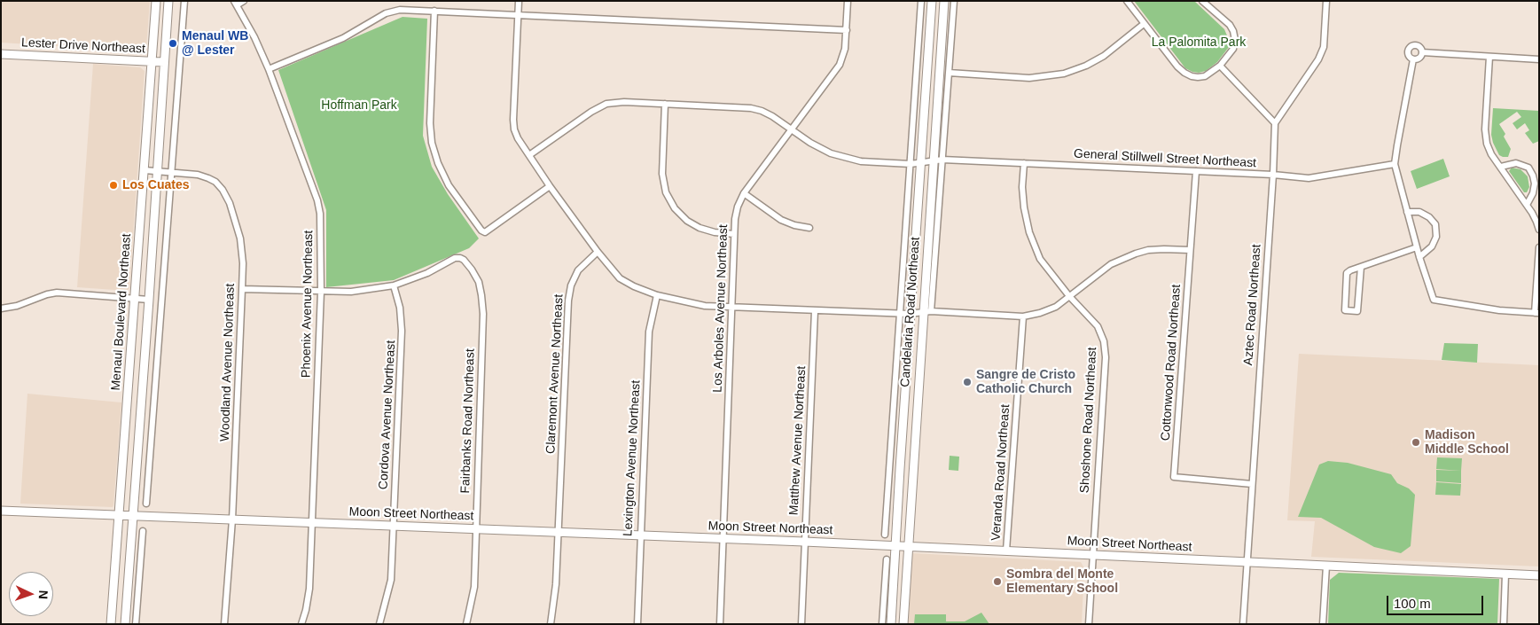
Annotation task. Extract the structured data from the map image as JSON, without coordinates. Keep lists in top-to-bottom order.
{
  "streets": {
    "main road": [
      "Lester Drive Northeast",
      "Menaul Boulevard Northeast",
      "Candelaria Road Northeast",
      "Moon Street Northeast"
    ],
    "street": [
      "General Stillwell Street Northeast",
      "Phoenix Avenue Northeast",
      "Aztec Road Northeast",
      "Los Arboles Avenue Northeast",
      "Woodland Avenue Northeast",
      "Cottonwood Road Northeast",
      "Claremont Avenue Northeast",
      "Cordova Avenue Northeast",
      "Shoshone Road Northeast",
      "Fairbanks Road Northeast",
      "Matthew Avenue Northeast",
      "Lexington Avenue Northeast",
      "Veranda Road Northeast"
    ]
  },
  "crossings": [
    ["Lester Drive Northeast", "Menaul Boulevard Northeast"],
    ["General Stillwell Street Northeast", "Aztec Road Northeast"],
    ["General Stillwell Street Northeast", "Los Arboles Avenue Northeast"],
    ["General Stillwell Street Northeast", "Candelaria Road Northeast"],
    ["General Stillwell Street Northeast", "Cottonwood Road Northeast"],
    ["General Stillwell Street Northeast", "Shoshone Road Northeast"],
    ["Phoenix Avenue Northeast", "Moon Street Northeast"],
    ["Aztec Road Northeast", "Cottonwood Road Northeast"],
    ["Aztec Road Northeast", "Moon Street Northeast"],
    ["Los Arboles Avenue Northeast", "Moon Street Northeast"],
    ["Menaul Boulevard Northeast", "Woodland Avenue Northeast"],
    ["Menaul Boulevard Northeast", "Moon Street Northeast"],
    ["Candelaria Road Northeast", "Moon Street Northeast"],
    ["Woodland Avenue Northeast", "Moon Street Northeast"],
    ["Claremont Avenue Northeast", "Moon Street Northeast"],
    ["Cordova Avenue Northeast", "Fairbanks Road Northeast"],
    ["Cordova Avenue Northeast", "Moon Street Northeast"],
    ["Shoshone Road Northeast", "Moon Street Northeast"],
    ["Fairbanks Road Northeast", "Moon Street Northeast"],
    ["Matthew Avenue Northeast", "Moon Street Northeast"],
    ["Lexington Avenue Northeast", "Moon Street Northeast"],
    ["Veranda Road Northeast", "Moon Street Northeast"]
  ],
  "parks": ["La Palomita Park", "Hoffman Park"],
  "places": [
    "Menaul WB @ Lester",
    "Los Cuates",
    "Sangre de Cristo Catholic Church",
    "Madison Middle School",
    "Sombra del Monte Elementary School"
  ],
  "scale_bar": "100 m",
  "north": "right"
}
